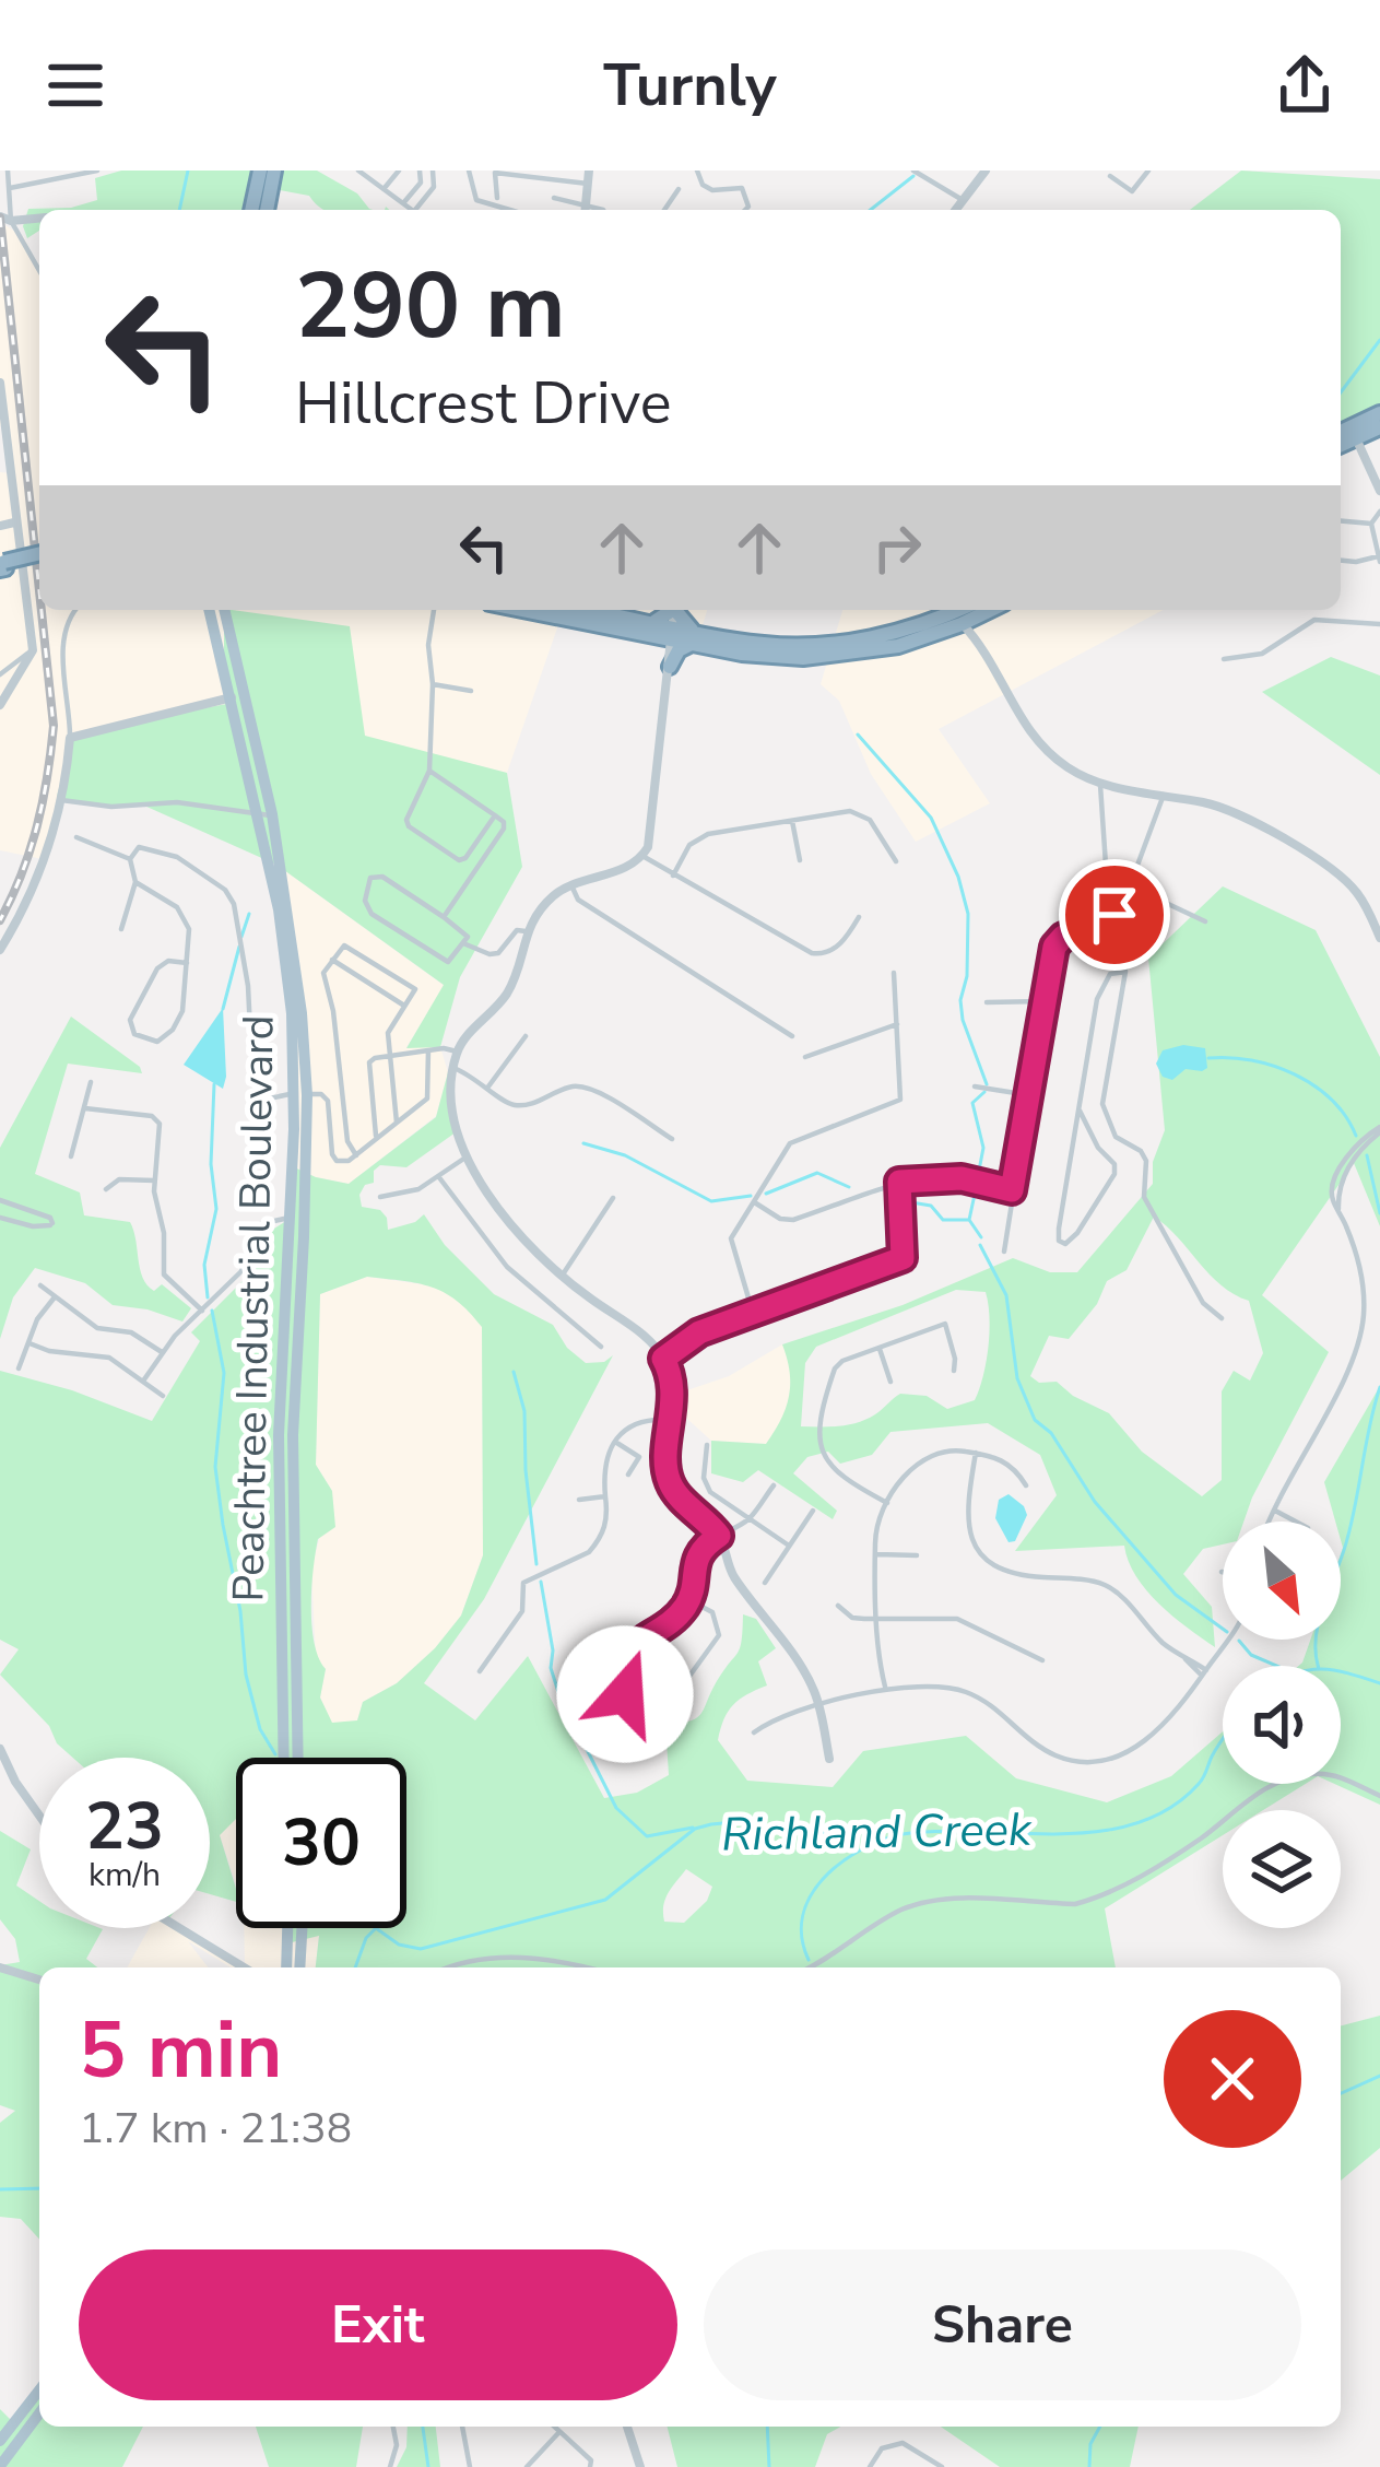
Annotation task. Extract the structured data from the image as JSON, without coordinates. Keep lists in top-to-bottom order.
{
  "streets": {
    "main road": ["Peachtree Industrial Boulevard"]
  },
  "water": ["Richland Creek"],
  "north": "bottom right",
  "page": {
    "header": "Turnly",
    "turn": ["290 m", "Hillcrest Drive"],
    "speed": "23 km/h",
    "limit": "30",
    "heading": ["5 min", "1.7 km · 21:38"],
    "buttons": ["Exit", "Share"]
  }
}
